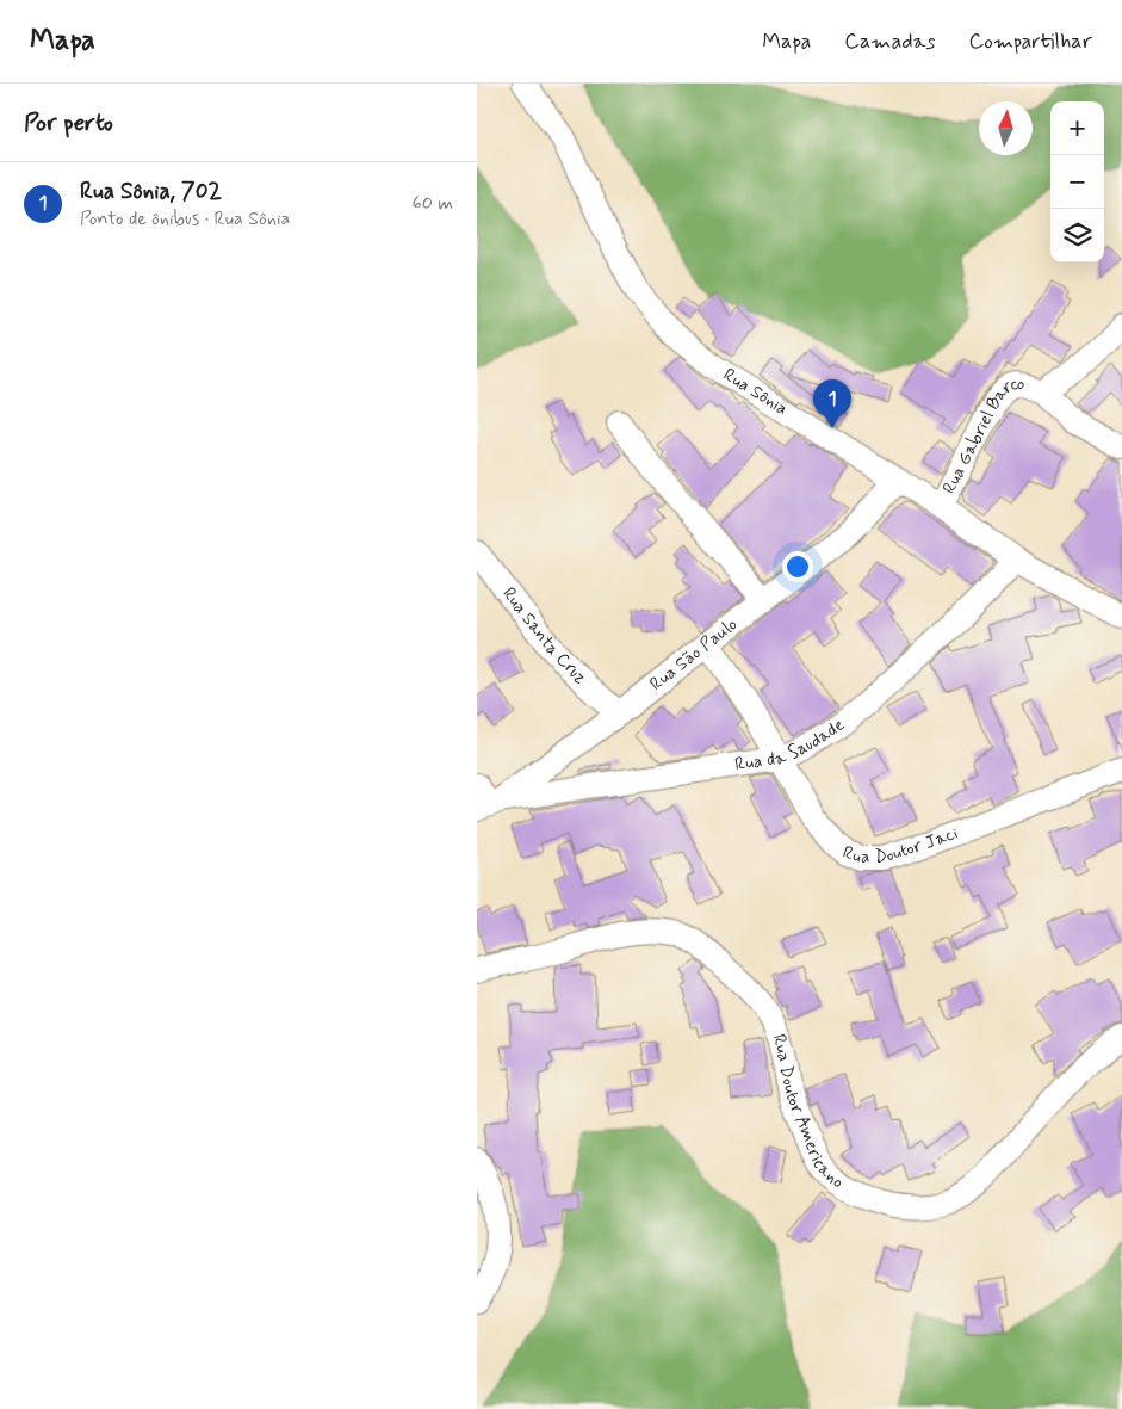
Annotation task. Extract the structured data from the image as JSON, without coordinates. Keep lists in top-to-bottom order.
{
  "streets": {
    "street": [
      "Rua Sônia",
      "Rua Gabriel Barco",
      "Rua Santa Cruz",
      "Rua São Paulo",
      "Rua da Saudade",
      "Rua Doutor Jaci",
      "Rua Doutor Americano"
    ]
  },
  "crossings": [
    ["Rua Sônia", "Rua Gabriel Barco"],
    ["Rua Sônia", "Rua São Paulo"],
    ["Rua Sônia", "Rua da Saudade"],
    ["Rua Santa Cruz", "Rua São Paulo"],
    ["Rua São Paulo", "Rua da Saudade"],
    ["Rua São Paulo", "Rua Doutor Jaci"],
    ["Rua da Saudade", "Rua Doutor Jaci"]
  ],
  "north": "top",
  "page": {
    "header": "Mapa",
    "nav": ["Mapa", "Camadas", "Compartilhar"],
    "heading": "Por perto",
    "map_buttons": ["+", "−"],
    "list": [
      {
        "mark": "1",
        "name": "Rua Sônia, 702",
        "note": "Ponto de ônibus · Rua Sônia",
        "value": "60 m"
      }
    ],
    "pins": "1"
  }
}
